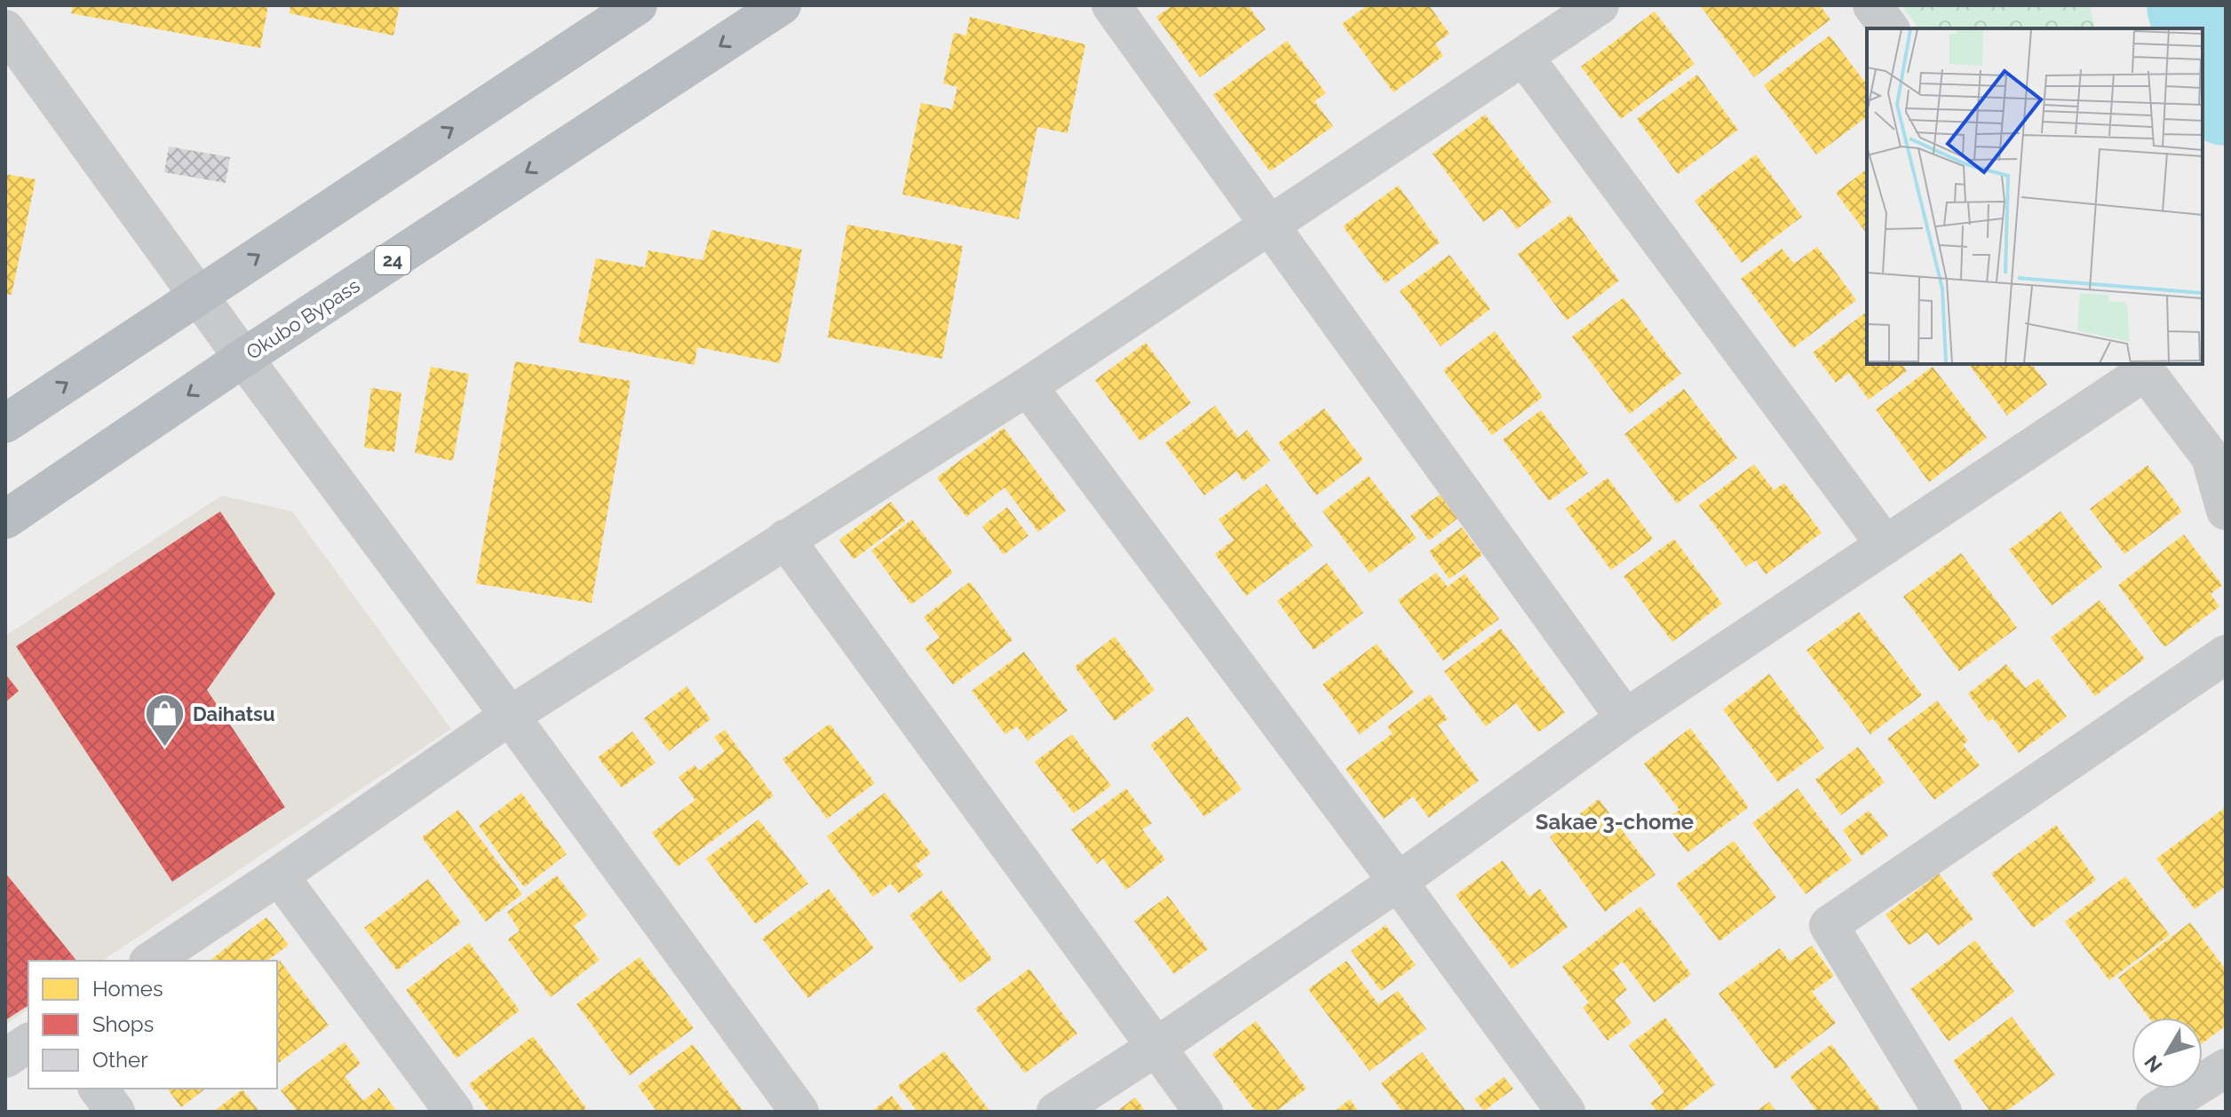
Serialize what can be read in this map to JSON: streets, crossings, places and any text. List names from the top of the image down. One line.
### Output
{"streets":{"highway":["24","Okubo Bypass"]},"districts":["Sakae 3-chome"],"places":{"shop":["Daihatsu"]},"legend":["Homes","Shops","Other"],"north":"bottom left"}
